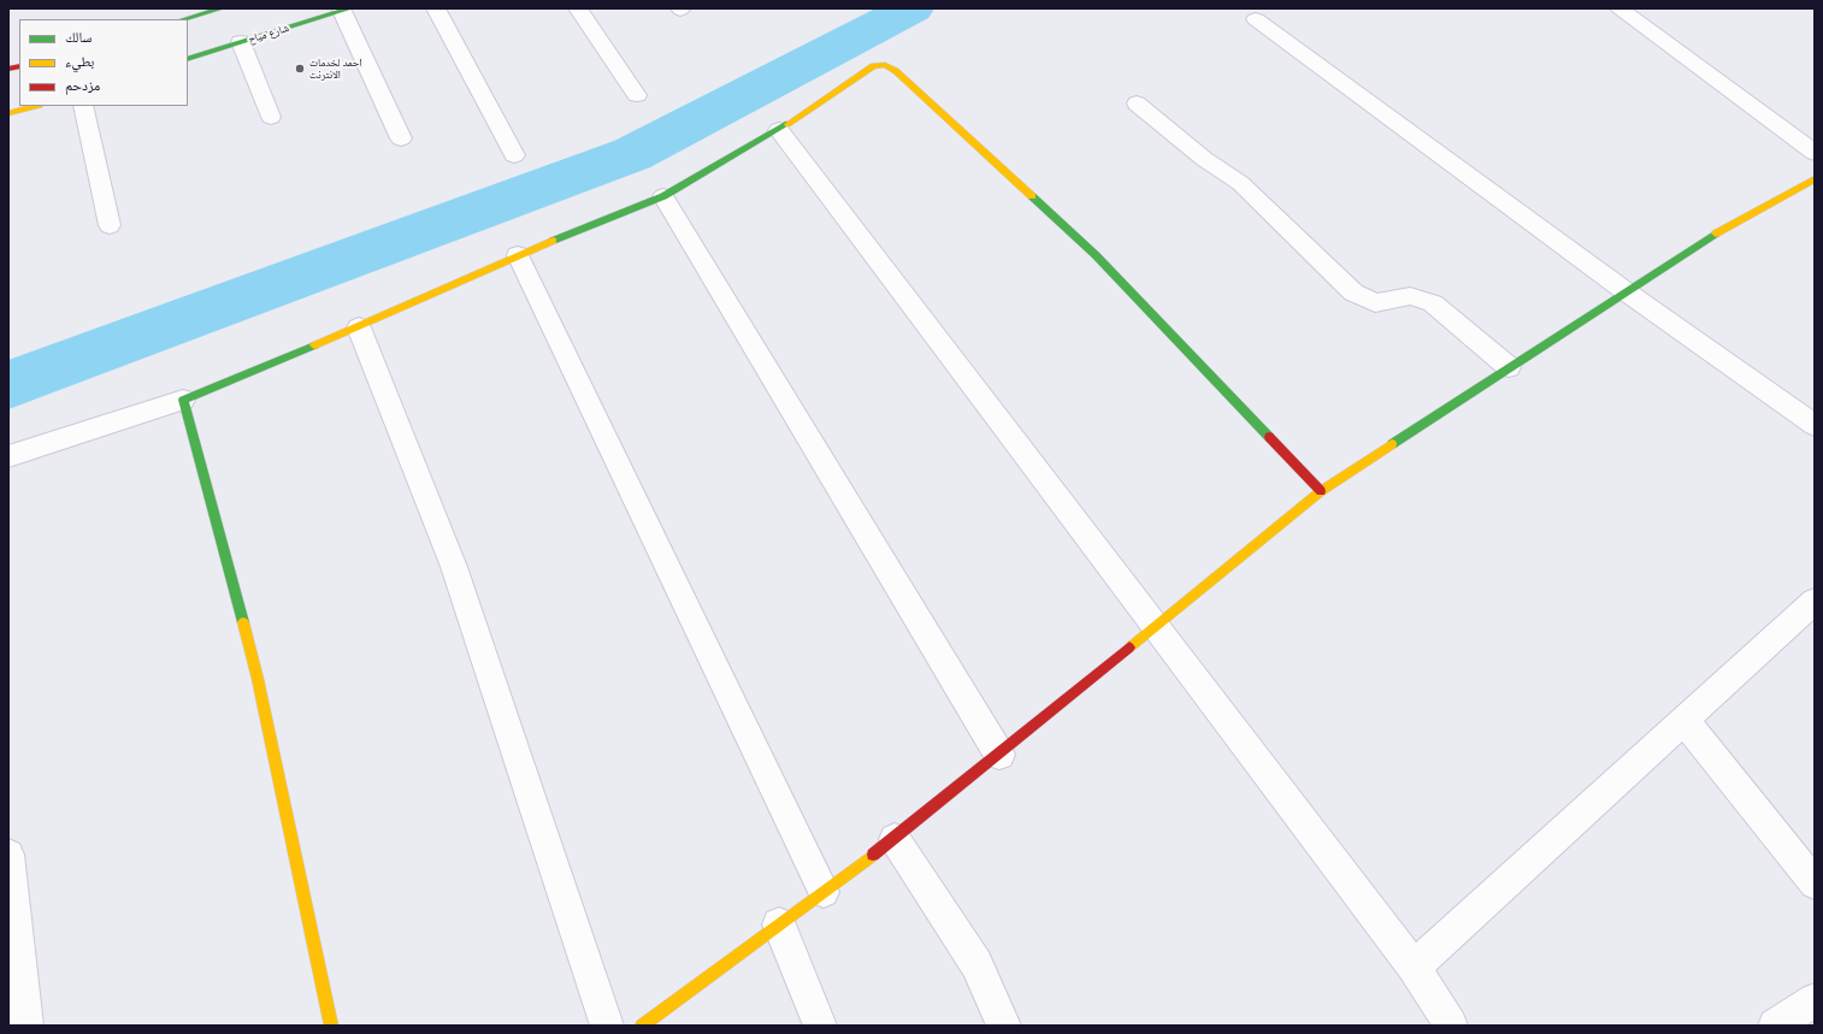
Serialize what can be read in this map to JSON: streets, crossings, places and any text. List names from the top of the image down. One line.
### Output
{"streets":{"main road":["شارع مياح"]},"places":["احمد لخدمات الانترنت"],"legend":["سالك","بطيء","مزدحم"]}
